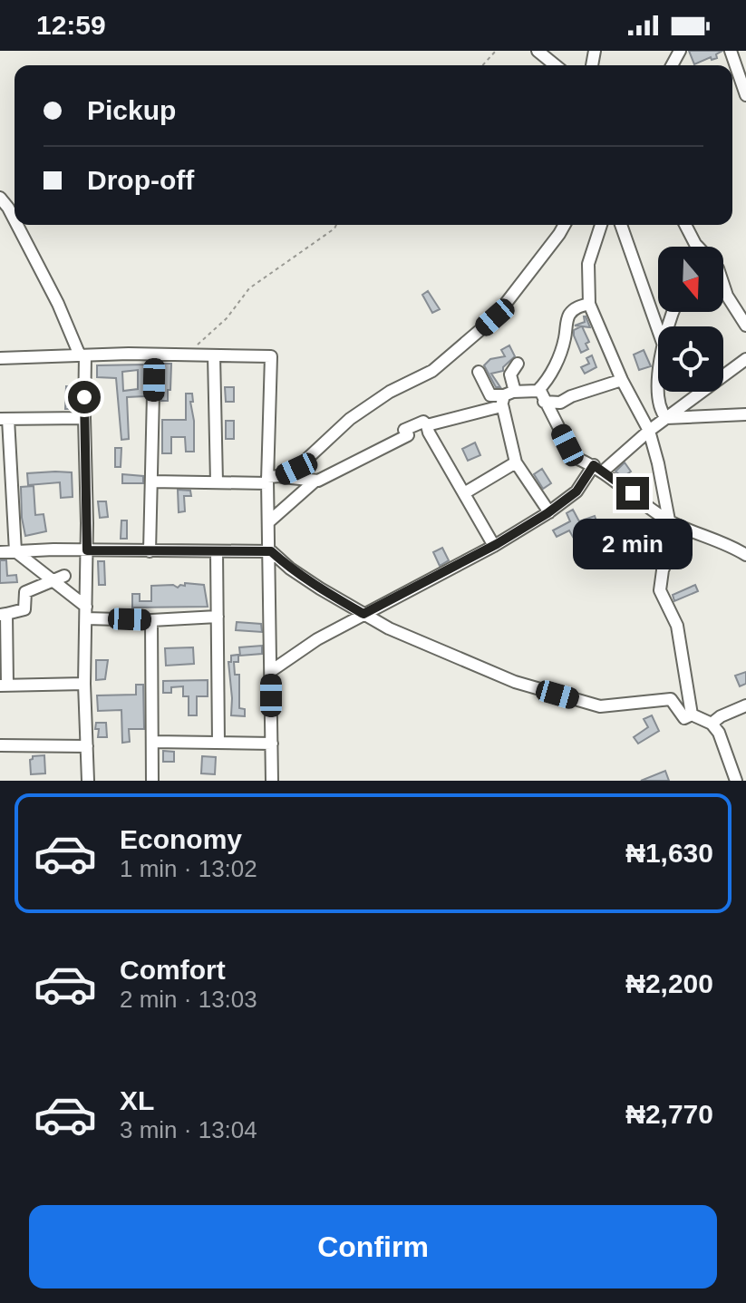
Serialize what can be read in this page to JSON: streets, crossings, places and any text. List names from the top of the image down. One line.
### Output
{"north":"bottom","page":{"status":"12:59","banner":["Pickup","Drop-off"],"bubble":"2 min","list":[{"name":"Economy","note":"1 min · 13:02","value":"₦1,630"},{"name":"Comfort","note":"2 min · 13:03","value":"₦2,200"},{"name":"XL","note":"3 min · 13:04","value":"₦2,770"}],"buttons":"Confirm"}}
